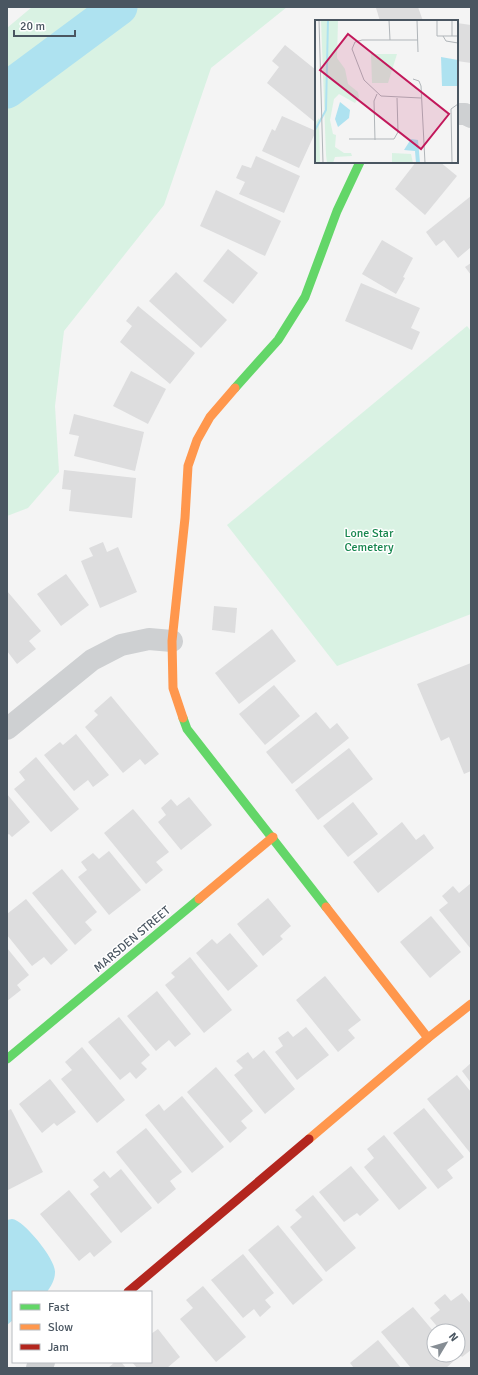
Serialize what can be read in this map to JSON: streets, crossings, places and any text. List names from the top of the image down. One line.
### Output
{"streets":{"street":["MARSDEN STREET"]},"parks":["Lone Star Cemetery"],"legend":["Fast","Slow","Jam"],"scale_bar":"20 m","north":"top right"}
